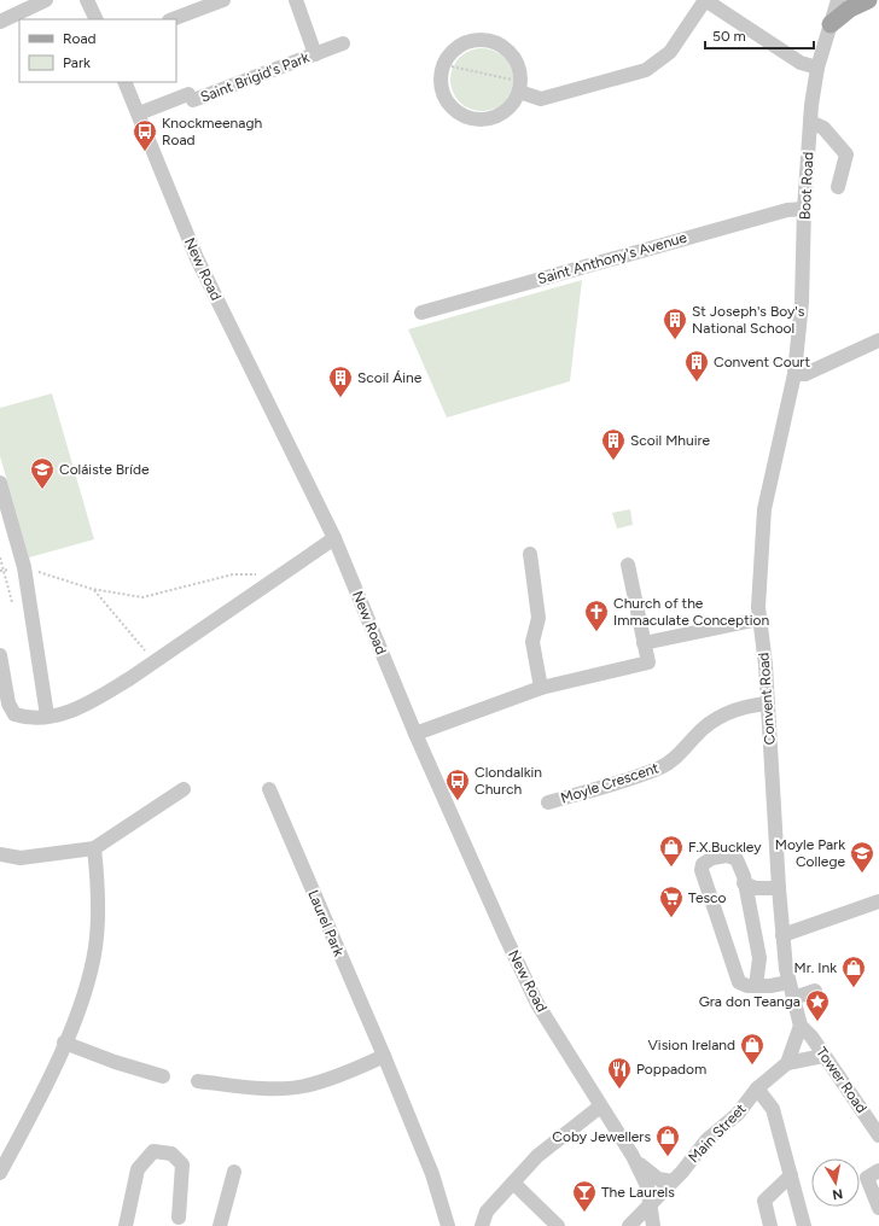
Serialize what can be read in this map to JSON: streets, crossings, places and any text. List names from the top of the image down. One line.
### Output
{"streets":{"street":["Saint Brigid's Park","Boot Road","Saint Anthony's Avenue","New Road","Convent Road","Moyle Crescent","Laurel Park","Tower Road","Main Street"]},"crossings":[["Saint Brigid's Park","New Road"],["Boot Road","Saint Anthony's Avenue"],["Boot Road","Convent Road"],["New Road","Main Street"],["Convent Road","Moyle Crescent"],["Convent Road","Tower Road"],["Tower Road","Main Street"]],"places":{"bus stop":["Knockmeenagh Road","Clondalkin Church"],"building":["St Joseph's Boy's National School","Convent Court","Scoil Áine","Scoil Mhuire"],"school or university":["Coláiste Bríde","Moyle Park College"],"church":["Church of the Immaculate Conception"],"shop":["F.X.Buckley","Mr. Ink","Vision Ireland","Coby Jewellers"],"supermarket":["Tesco"],"place":["Gra don Teanga"],"restaurant":["Poppadom"],"bar":["The Laurels"]},"legend":["Road","Park"],"scale_bar":"50 m","north":"bottom"}
